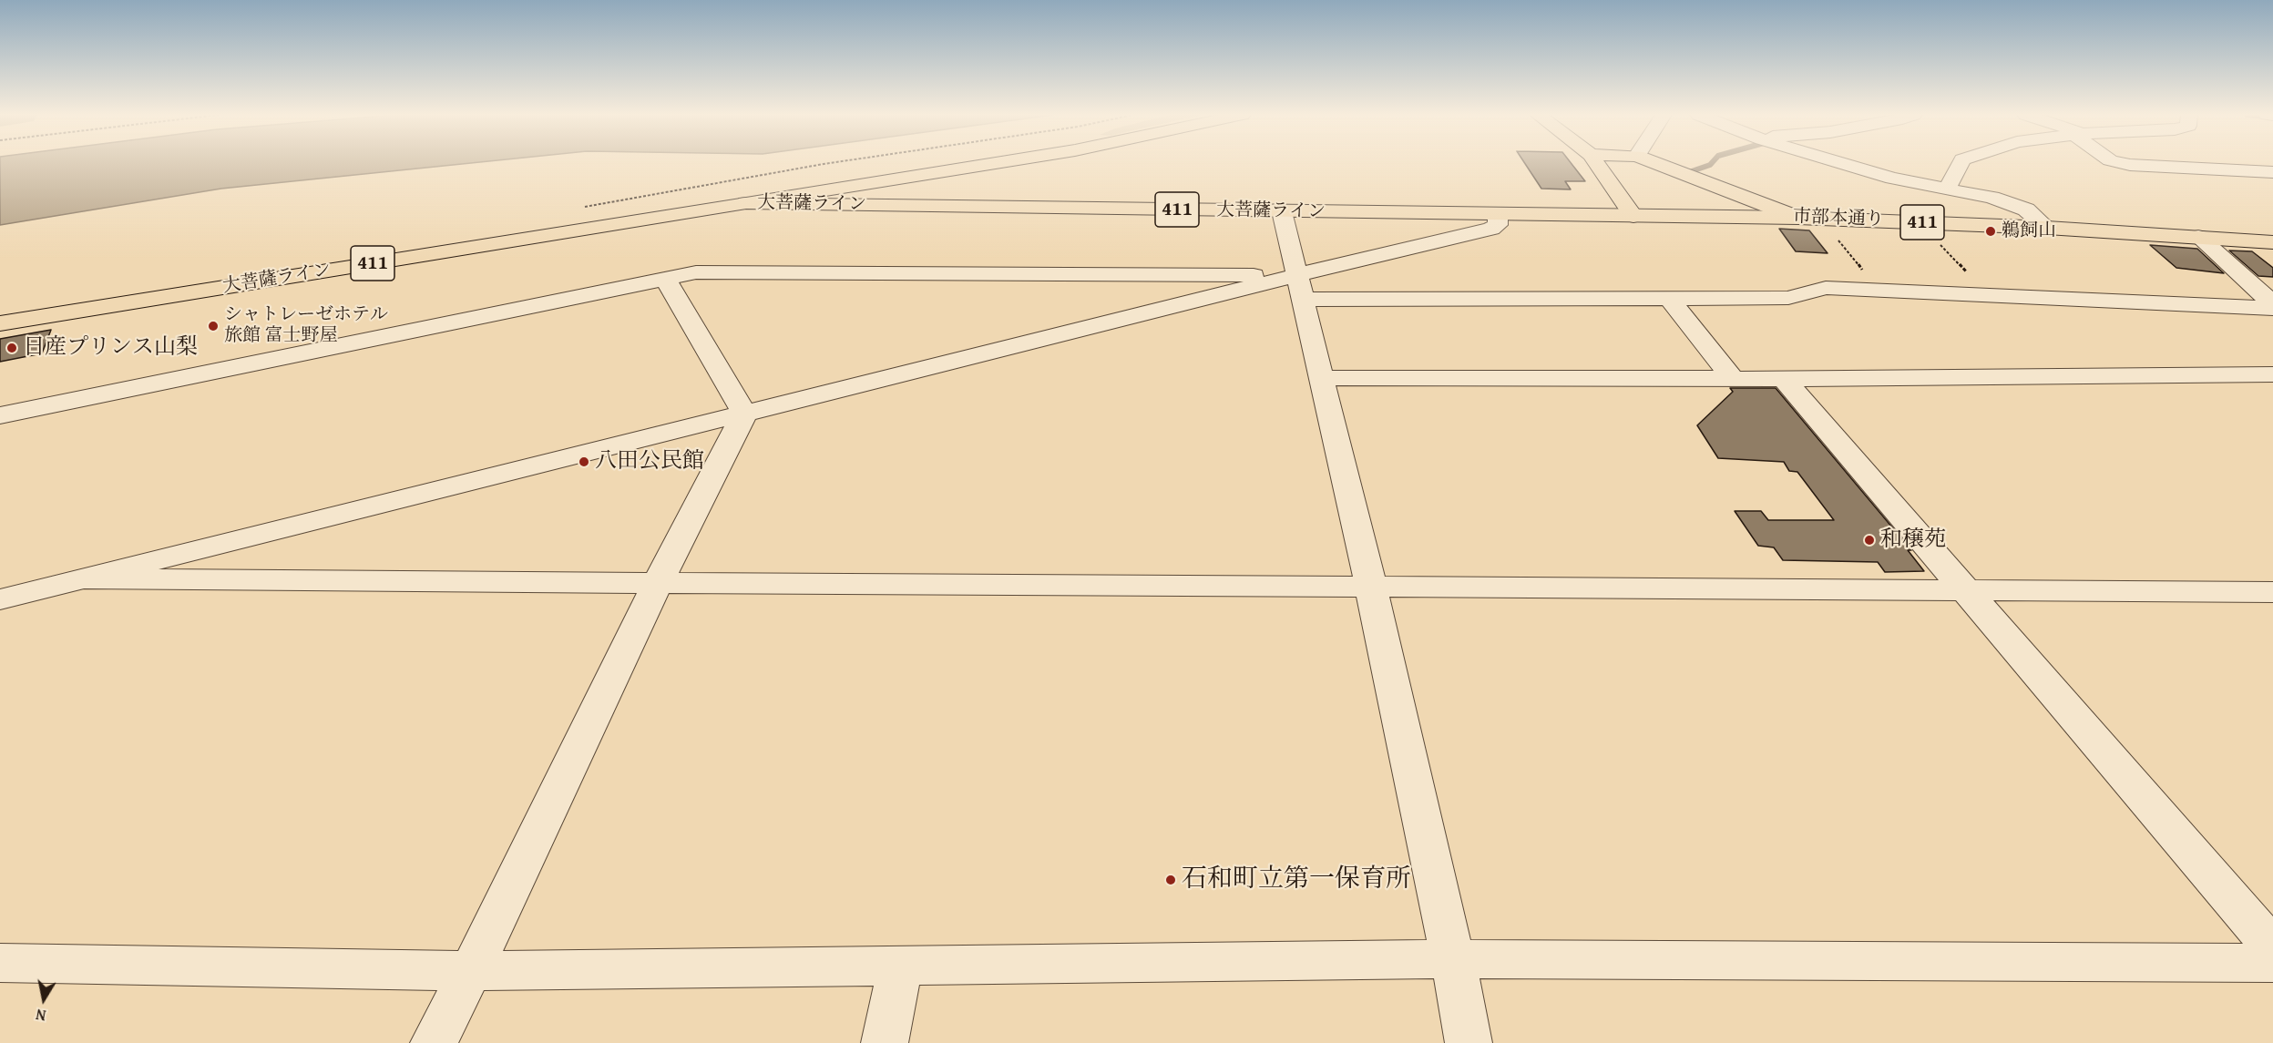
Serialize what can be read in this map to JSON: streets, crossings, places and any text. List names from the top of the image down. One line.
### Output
{"streets":{"main road":["大菩薩ライン","411","市部本通り"]},"crossings":[["大菩薩ライン","市部本通り"]],"places":["鵜飼山","シャトレーゼホテル 旅館 富士野屋","日産プリンス山梨","八田公民館","和穣苑","石和町立第一保育所"],"north":"bottom"}
